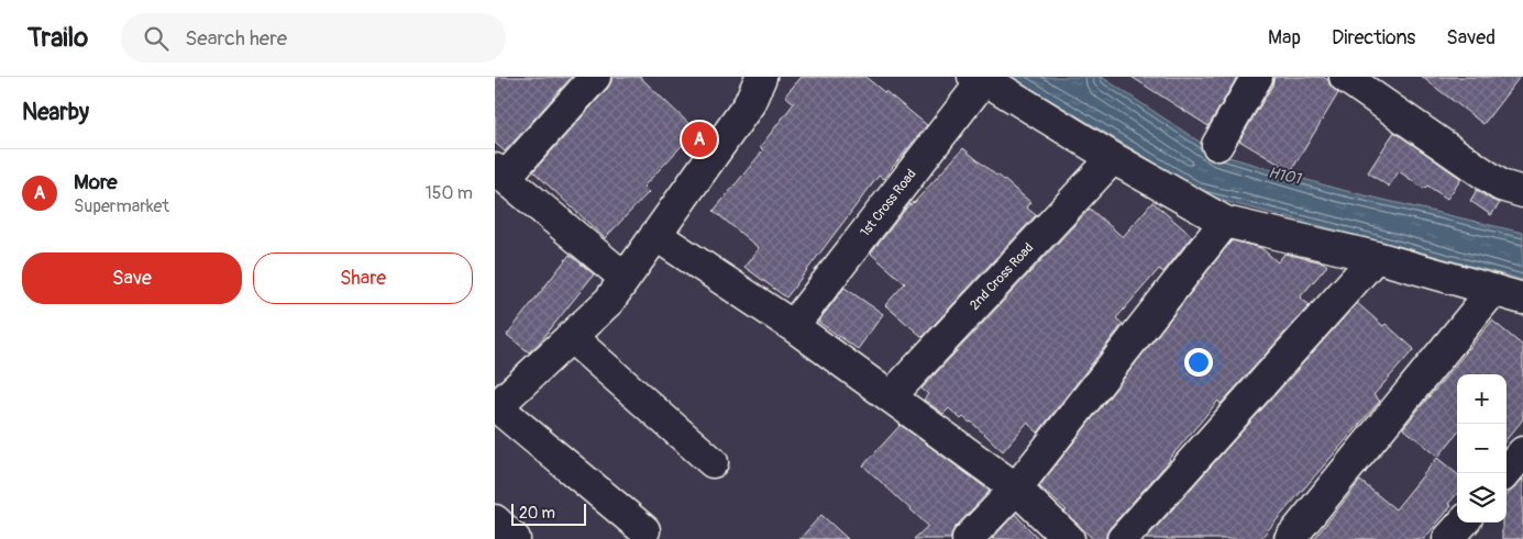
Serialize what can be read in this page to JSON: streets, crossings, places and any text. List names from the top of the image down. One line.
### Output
{"streets":{"street":["1st Cross Road","2nd Cross Road"]},"water":["H101"],"scale_bar":"20 m","page":{"header":"Trailo","search":"Search here","nav":["Map","Directions","Saved"],"heading":"Nearby","pins":"A","list":[{"mark":"A","name":"More","note":"Supermarket","value":"150 m"}],"buttons":["Save","Share"],"map_buttons":["+","−"],"scale":"20 m"}}
